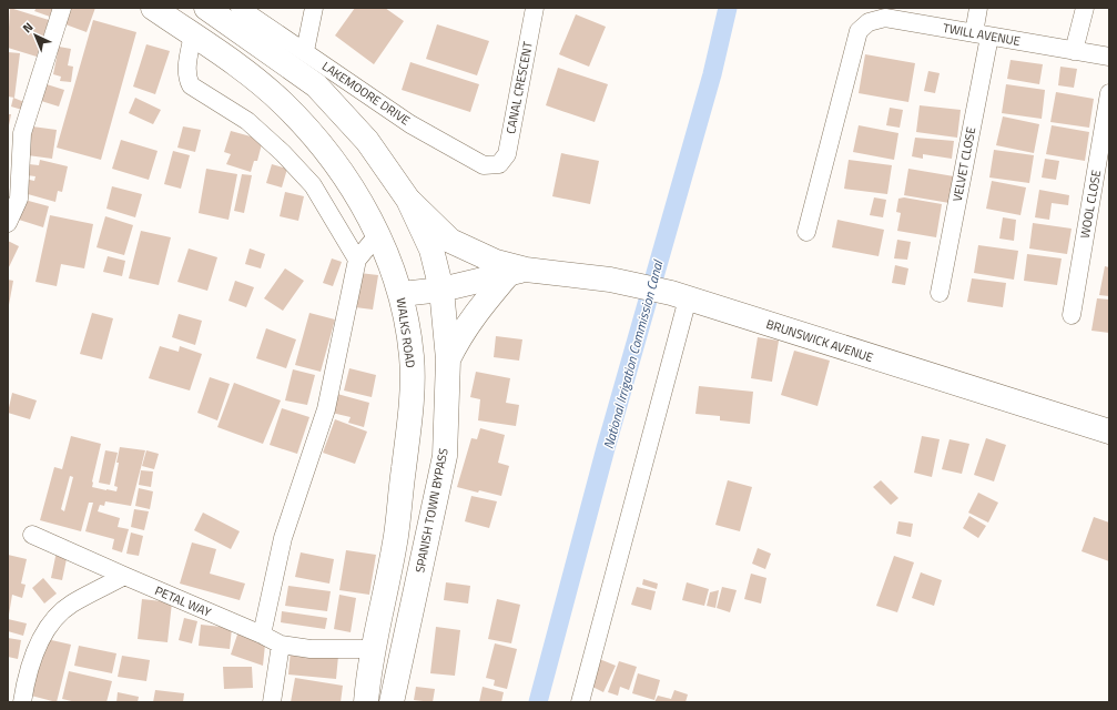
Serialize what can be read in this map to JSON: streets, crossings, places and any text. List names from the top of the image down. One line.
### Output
{"streets":{"main road":["WALKS ROAD","BRUNSWICK AVENUE","SPANISH TOWN BYPASS"],"street":["TWILL AVENUE","CANAL CRESCENT","LAKEMOORE DRIVE","VELVET CLOSE","WOOL CLOSE","PETAL WAY"]},"crossings":[["TWILL AVENUE","VELVET CLOSE"],["CANAL CRESCENT","LAKEMOORE DRIVE"],["WALKS ROAD","BRUNSWICK AVENUE"],["WALKS ROAD","PETAL WAY"],["BRUNSWICK AVENUE","SPANISH TOWN BYPASS"]],"water":["National Irrigation Commission Canal"],"north":"top left"}
